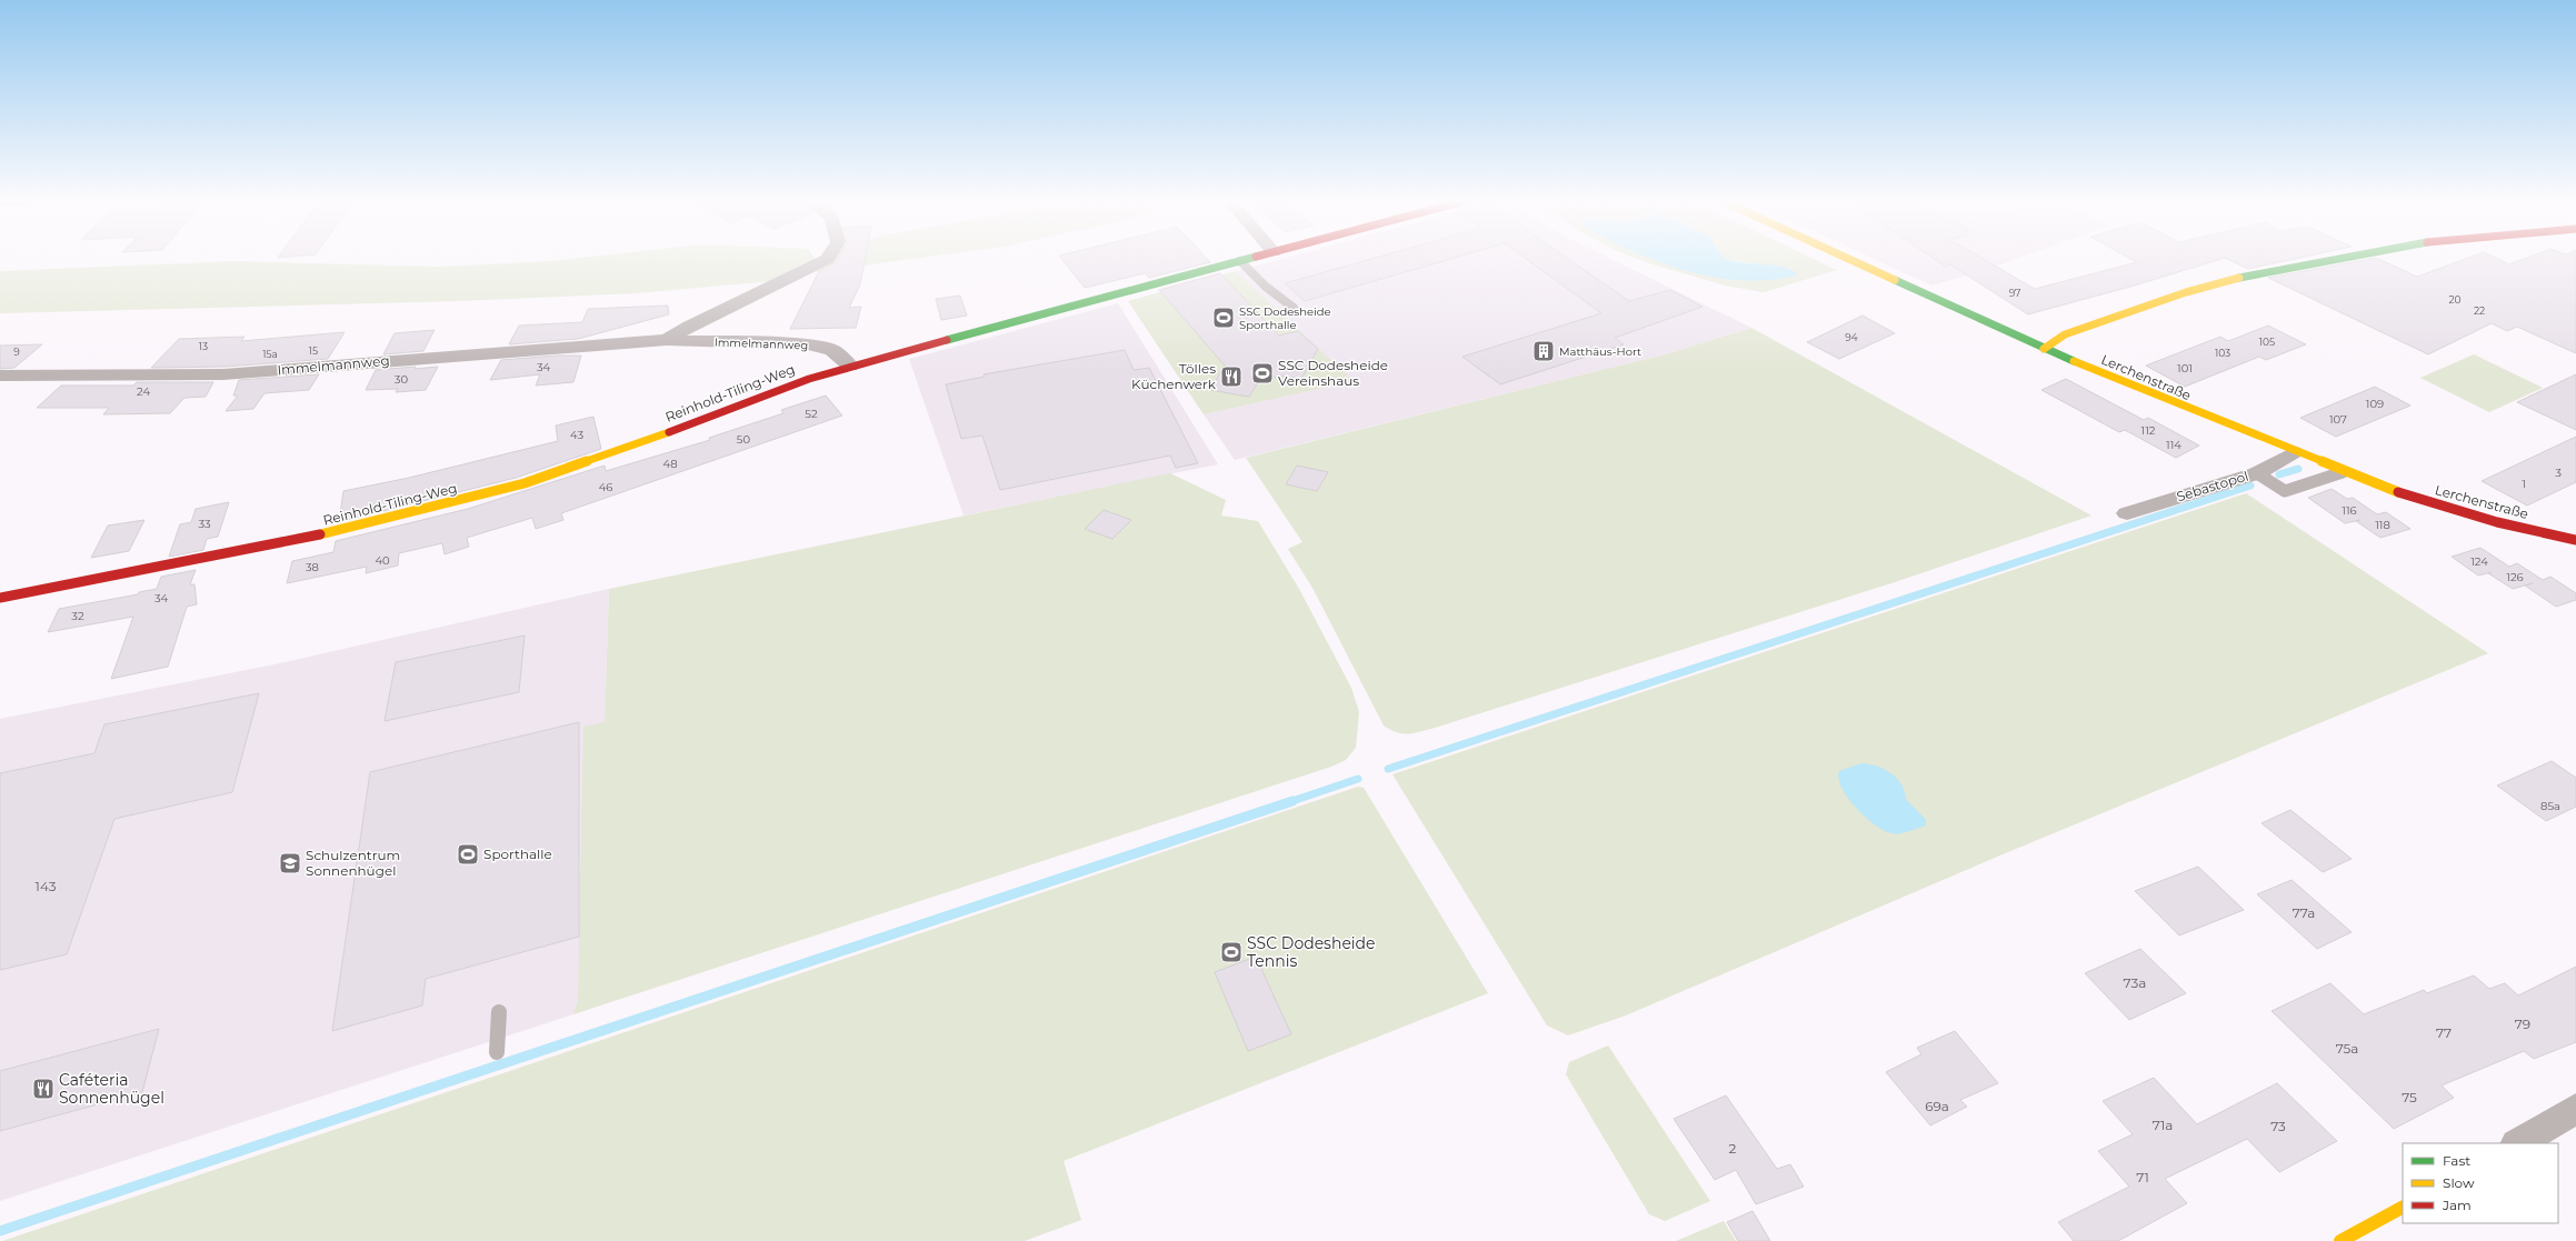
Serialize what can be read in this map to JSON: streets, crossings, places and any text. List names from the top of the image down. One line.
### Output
{"streets":{"street":["Immelmannweg","Lerchenstraße","Reinhold-Tiling-Weg","Sebastopol"]},"crossings":[["Immelmannweg","Reinhold-Tiling-Weg"],["Lerchenstraße","Sebastopol"]],"places":{"sports":["SSC Dodesheide Sporthalle","SSC Dodesheide Vereinshaus","Sporthalle","SSC Dodesheide Tennis"],"building":["Matthäus-Hort"],"restaurant":["Tölles Küchenwerk","Caféteria Sonnenhügel"],"school or university":["Schulzentrum Sonnenhügel"]},"house_numbers":["97","20","22","94","105","13","15","9","103","15a","34","101","30","24","109","52","107","112","43","50","114","48","3","1","46","116","33","118","40","124","38","126","34","32","85a","143","77a","73a","79","77","75a","75","69a","71a","73","2","71"],"legend":["Fast","Slow","Jam"]}
